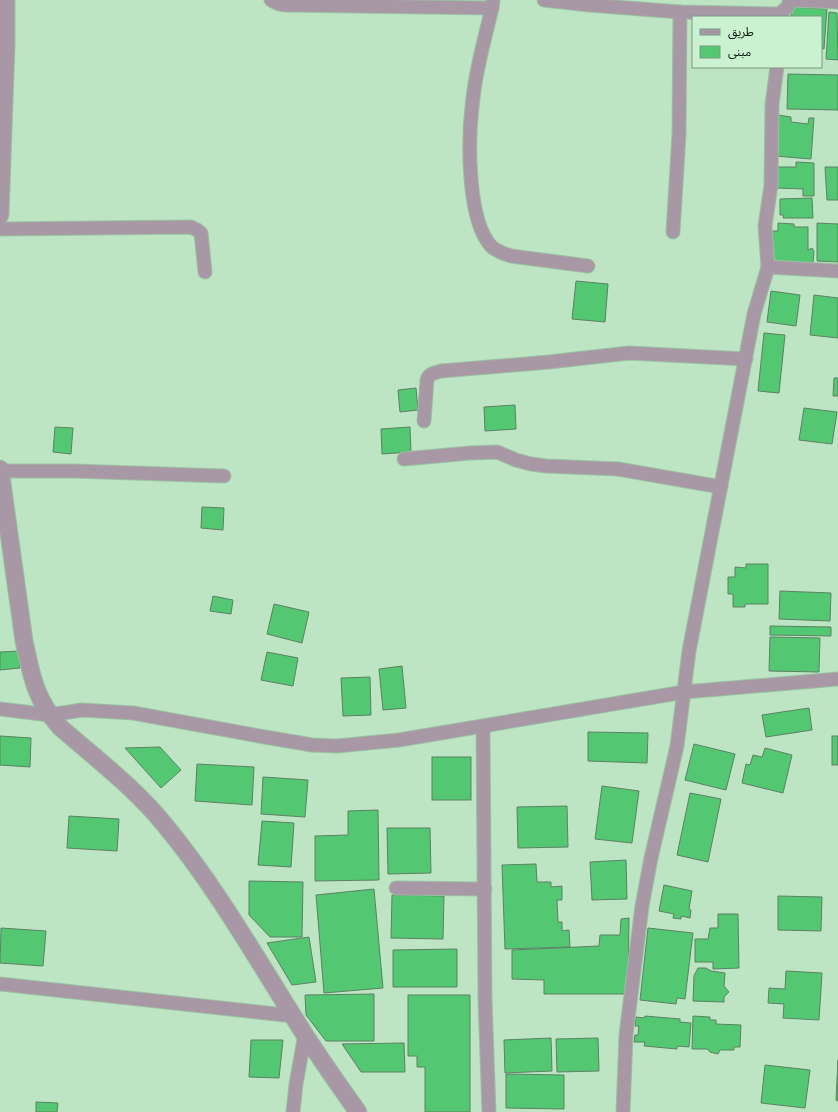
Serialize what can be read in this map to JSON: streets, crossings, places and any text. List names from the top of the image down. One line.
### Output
{"legend":["طريق","مبنى"]}
